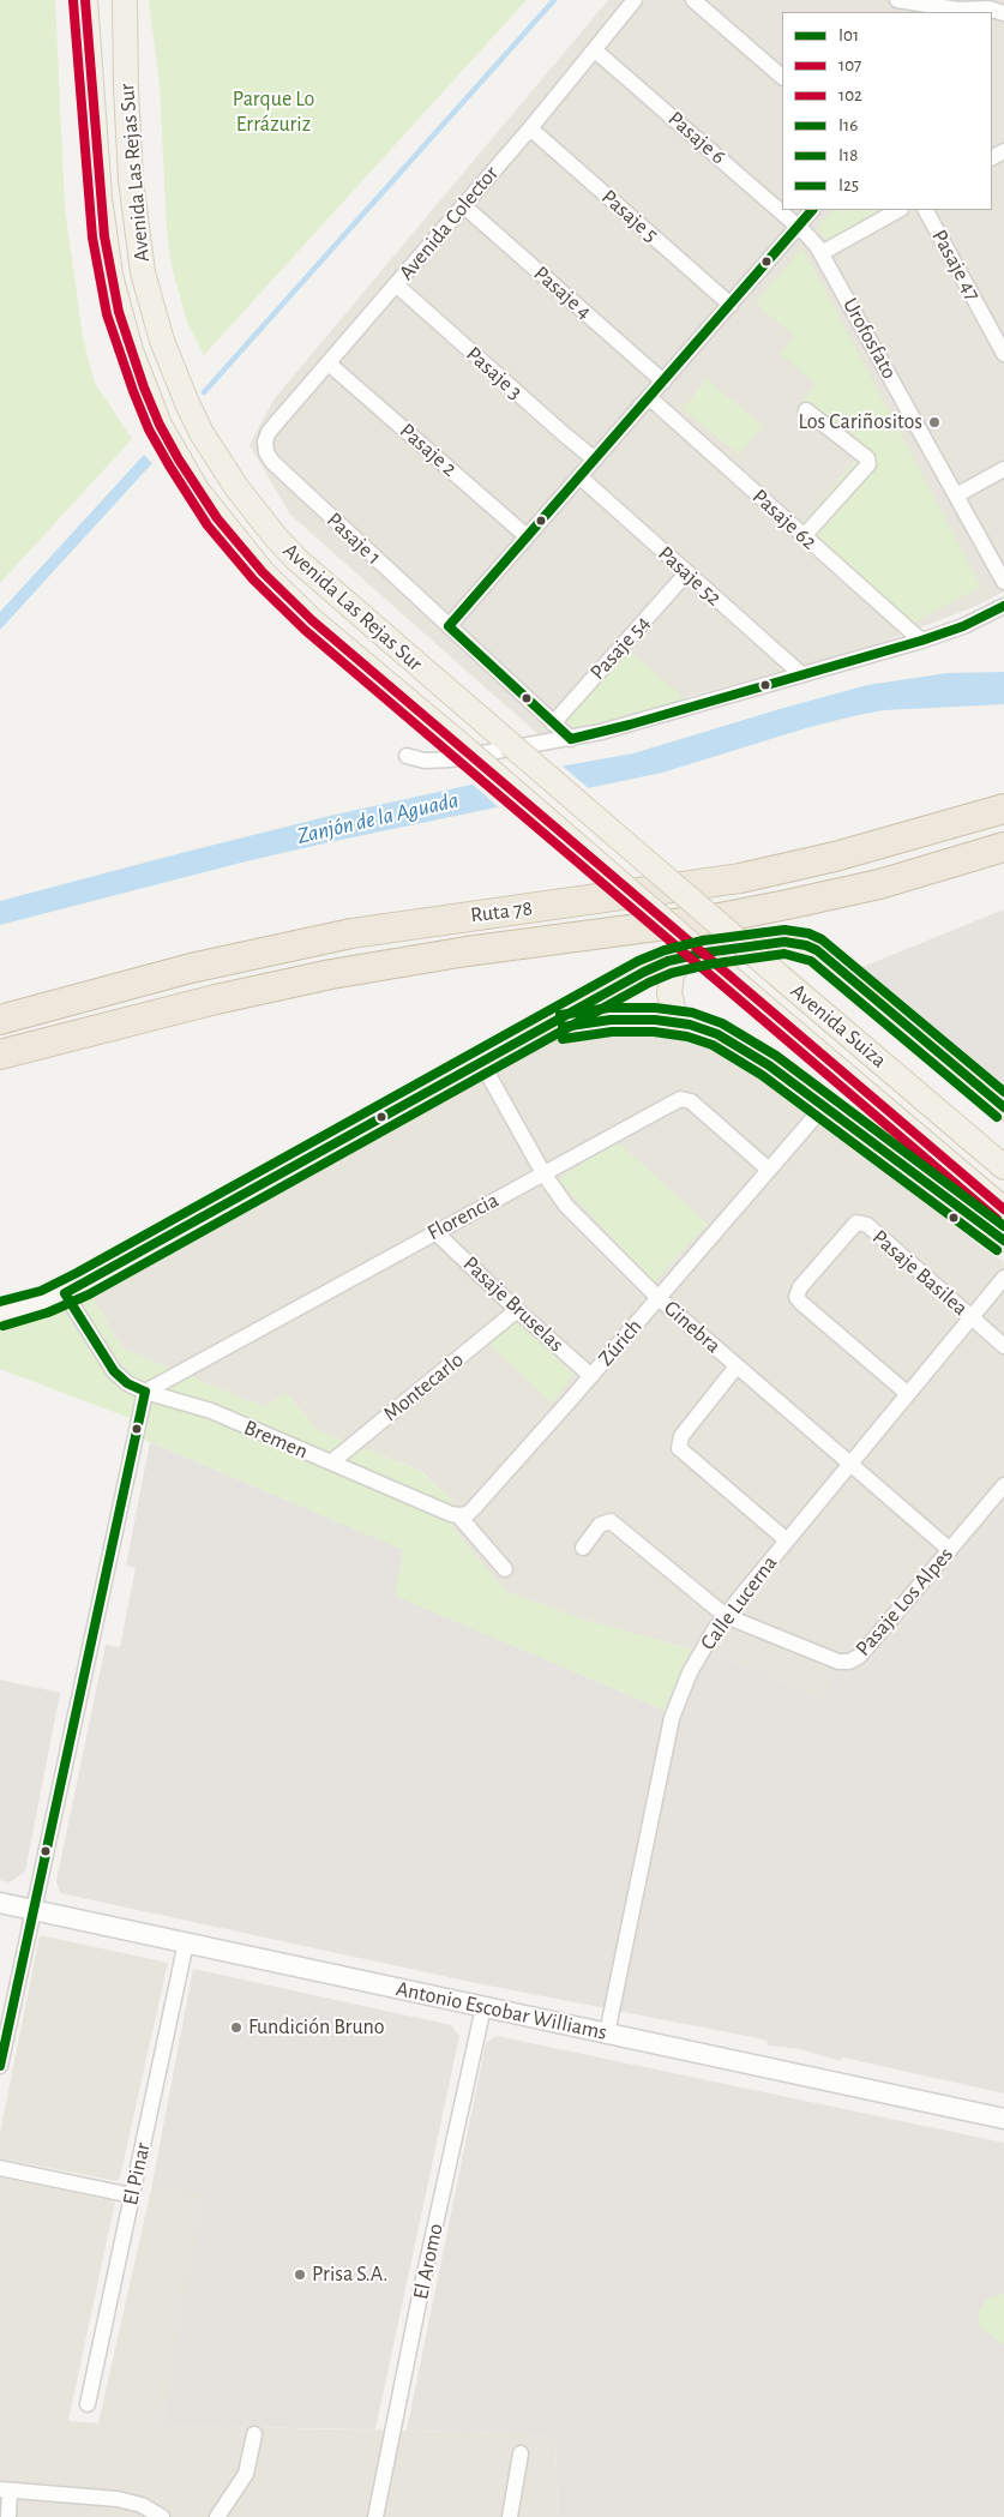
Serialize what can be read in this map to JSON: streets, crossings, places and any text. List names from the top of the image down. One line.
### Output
{"streets":{"highway":["Ruta 78"],"main road":["Avenida Las Rejas Sur","Avenida Suiza"],"street":["Pasaje 6","Pasaje 5","Avenida Colector","Pasaje 47","Pasaje 4","Urofosfato","Pasaje 3","Pasaje 2","Pasaje 62","Pasaje 1","Pasaje 52","Pasaje 54","Florencia","Pasaje Basilea","Pasaje Bruselas","Ginebra","Zúrich","Montecarlo","Bremen","Pasaje Los Alpes","Calle Lucerna","Antonio Escobar Williams","El Pinar","El Aromo"]},"crossings":[["Pasaje 6","Avenida Colector"],["Pasaje 6","Urofosfato"],["Avenida Las Rejas Sur","Avenida Suiza"],["Pasaje 5","Avenida Colector"],["Avenida Colector","Pasaje 4"],["Avenida Colector","Pasaje 3"],["Avenida Colector","Pasaje 2"],["Avenida Colector","Pasaje 1"],["Pasaje 1","Pasaje 54"],["Pasaje 52","Pasaje 54"],["Florencia","Pasaje Bruselas"],["Florencia","Ginebra"],["Florencia","Zúrich"],["Florencia","Bremen"],["Pasaje Basilea","Calle Lucerna"],["Pasaje Bruselas","Zúrich"],["Pasaje Bruselas","Montecarlo"],["Ginebra","Zúrich"],["Ginebra","Pasaje Los Alpes"],["Ginebra","Calle Lucerna"],["Zúrich","Bremen"],["Montecarlo","Bremen"],["Pasaje Los Alpes","Calle Lucerna"],["Calle Lucerna","Antonio Escobar Williams"],["Antonio Escobar Williams","El Pinar"],["Antonio Escobar Williams","El Aromo"]],"water":["Zanjón de la Aguada"],"parks":["Parque Lo Errázuriz"],"places":["Los Cariñositos","Fundición Bruno","Prisa S.A."],"lines":["transit line 107","transit line 102","transit line I16","transit line I25","transit line I01","transit line I18"],"legend":["I01","107","102","I16","I18","I25"]}
